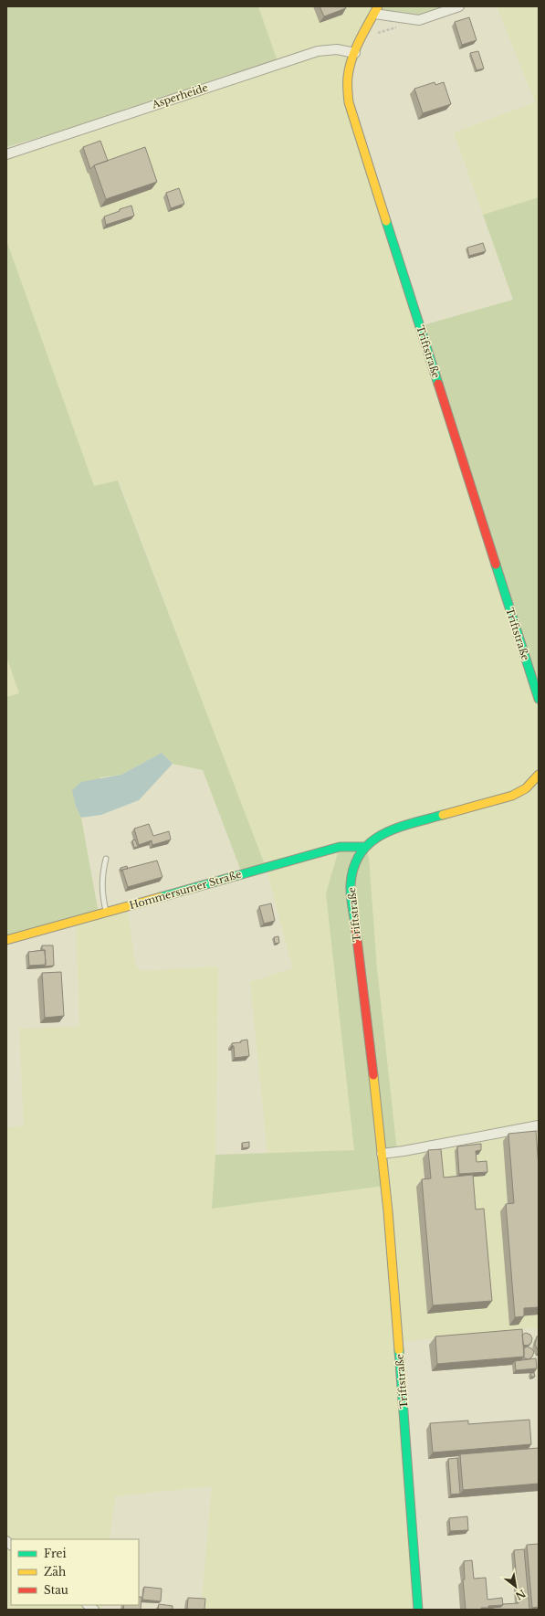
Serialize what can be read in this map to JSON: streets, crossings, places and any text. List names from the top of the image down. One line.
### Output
{"streets":{"street":["Asperheide","Triftstraße","Hommersumer Straße"]},"crossings":[["Asperheide","Triftstraße"],["Triftstraße","Hommersumer Straße"]],"legend":["Frei","Zäh","Stau"],"north":"bottom right"}
